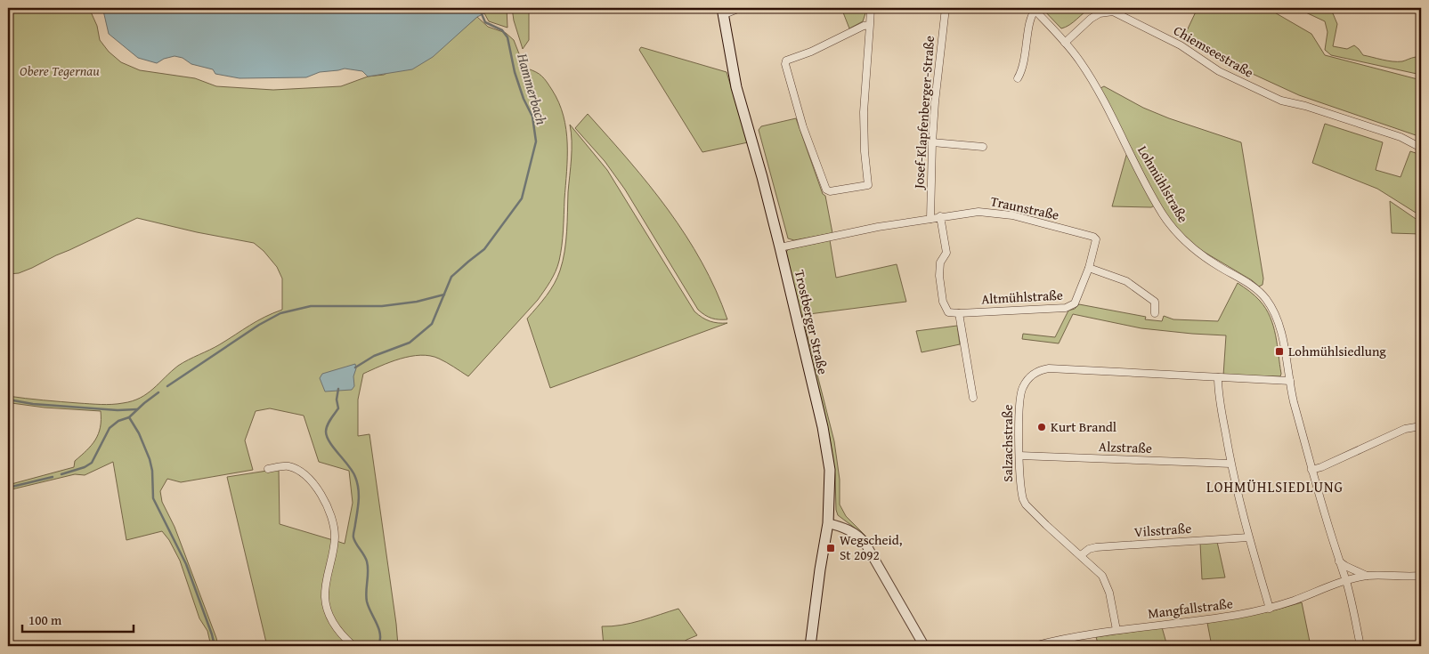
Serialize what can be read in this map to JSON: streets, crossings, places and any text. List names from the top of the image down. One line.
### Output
{"streets":{"main road":["Trostberger Straße"],"street":["Chiemseestraße","Josef-Klapfenberger-Straße","Lohmühlstraße","Traunstraße","Altmühlstraße","Salzachstraße","Alzstraße","Vilsstraße","Mangfallstraße"]},"crossings":[["Chiemseestraße","Lohmühlstraße"],["Josef-Klapfenberger-Straße","Traunstraße"],["Lohmühlstraße","Salzachstraße"],["Traunstraße","Altmühlstraße"],["Traunstraße","Trostberger Straße"],["Salzachstraße","Alzstraße"],["Salzachstraße","Vilsstraße"],["Salzachstraße","Mangfallstraße"]],"districts":["LOHMÜHLSIEDLUNG"],"water":["Hammerbach"],"parks":["Obere Tegernau"],"places":{"transit":["Lohmühlsiedlung","Wegscheid, St 2092"],"other":["Kurt Brandl"]},"scale_bar":"100 m"}
